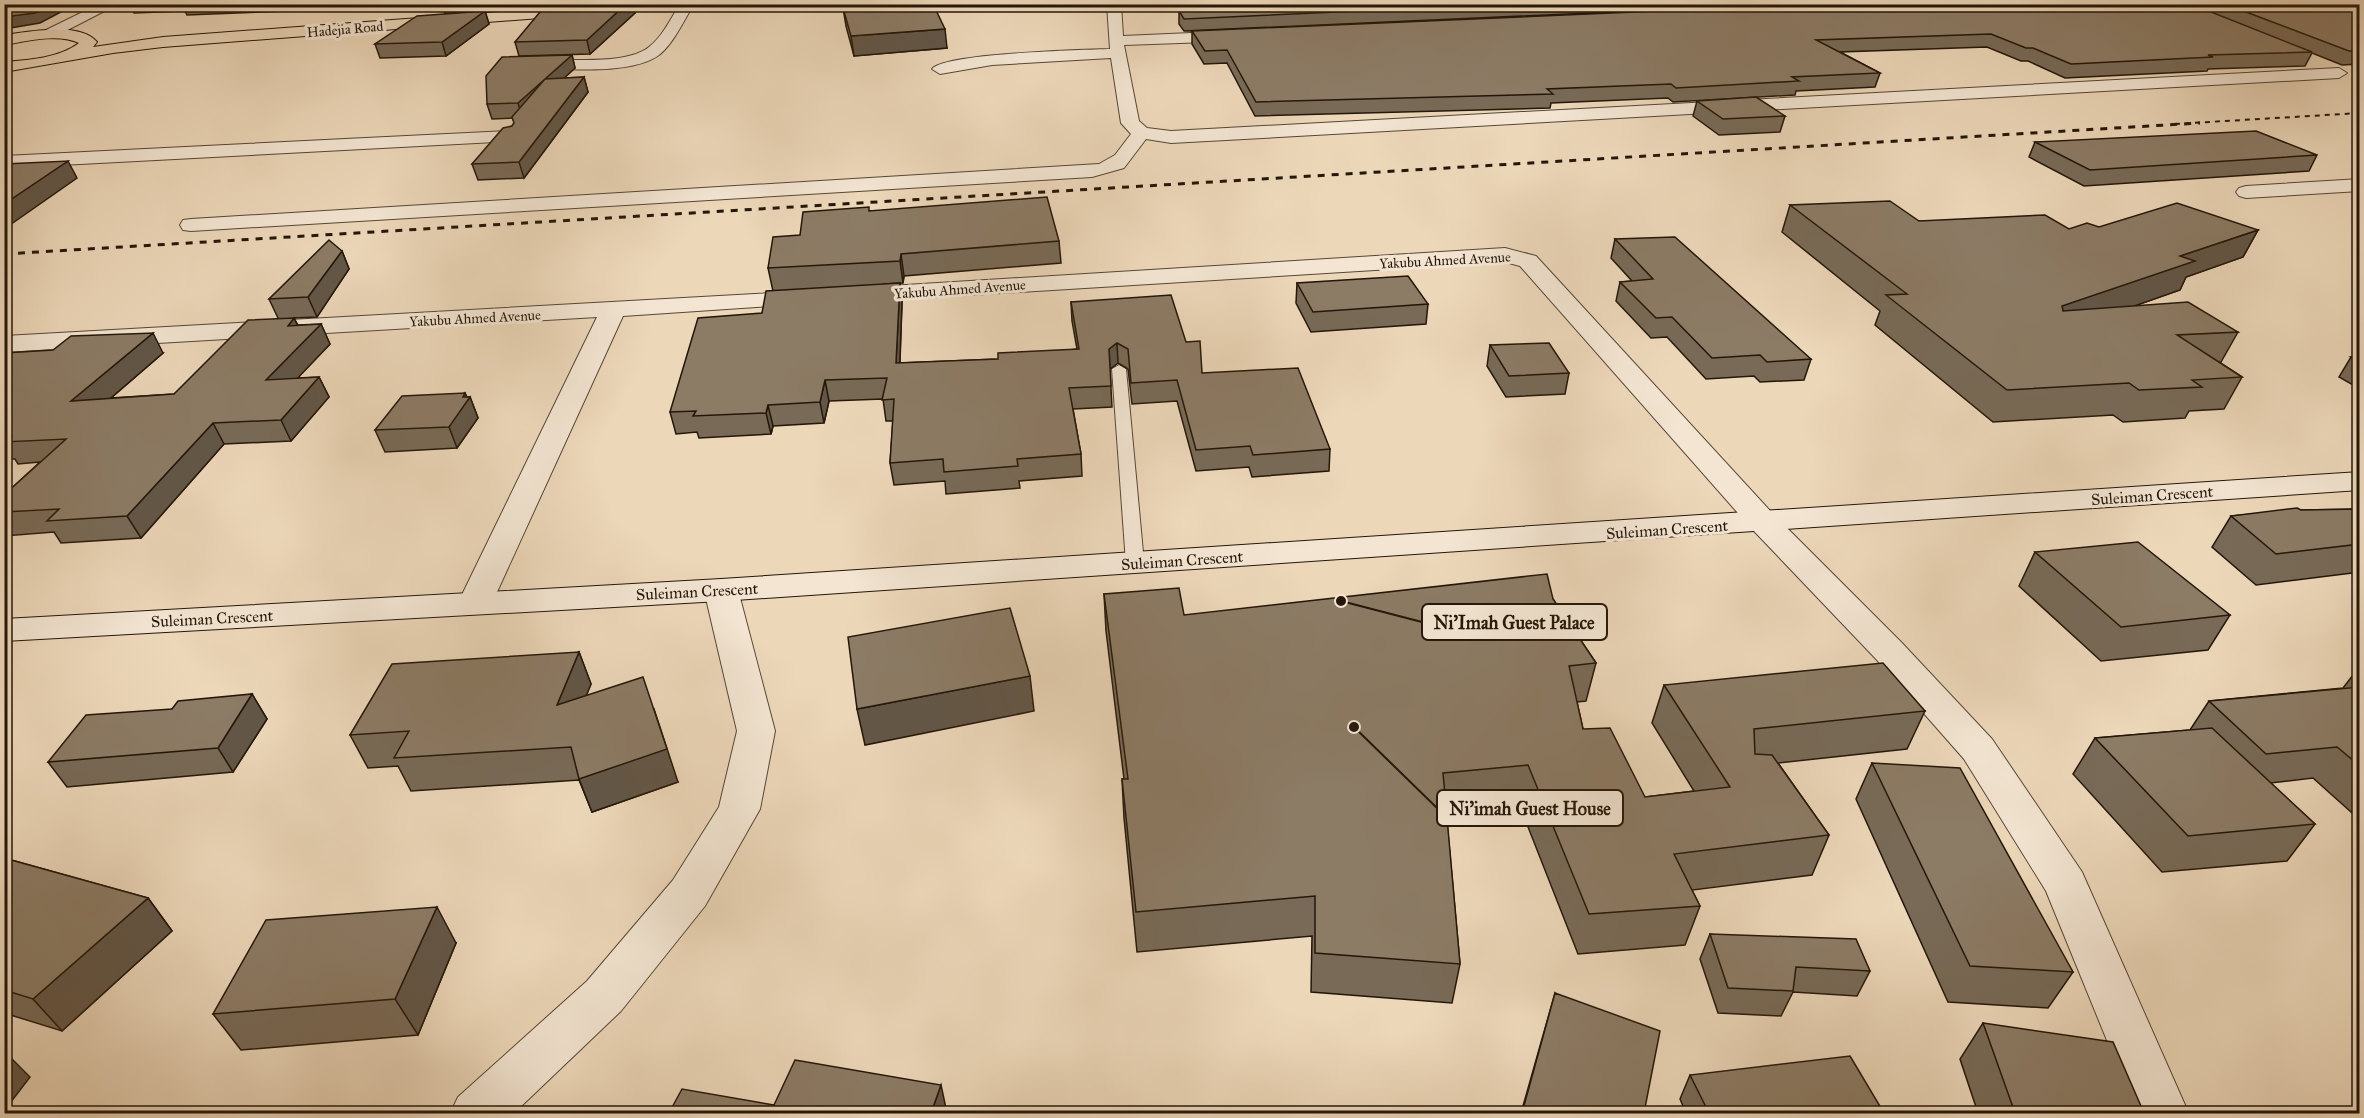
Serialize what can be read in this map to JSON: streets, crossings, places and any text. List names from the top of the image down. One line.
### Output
{"streets":{"main road":["Hadejia Road"],"street":["Yakubu Ahmed Avenue","Suleiman Crescent"]},"crossings":[["Yakubu Ahmed Avenue","Suleiman Crescent"]],"places":["Ni'Imah Guest Palace","Ni'imah Guest House"]}
